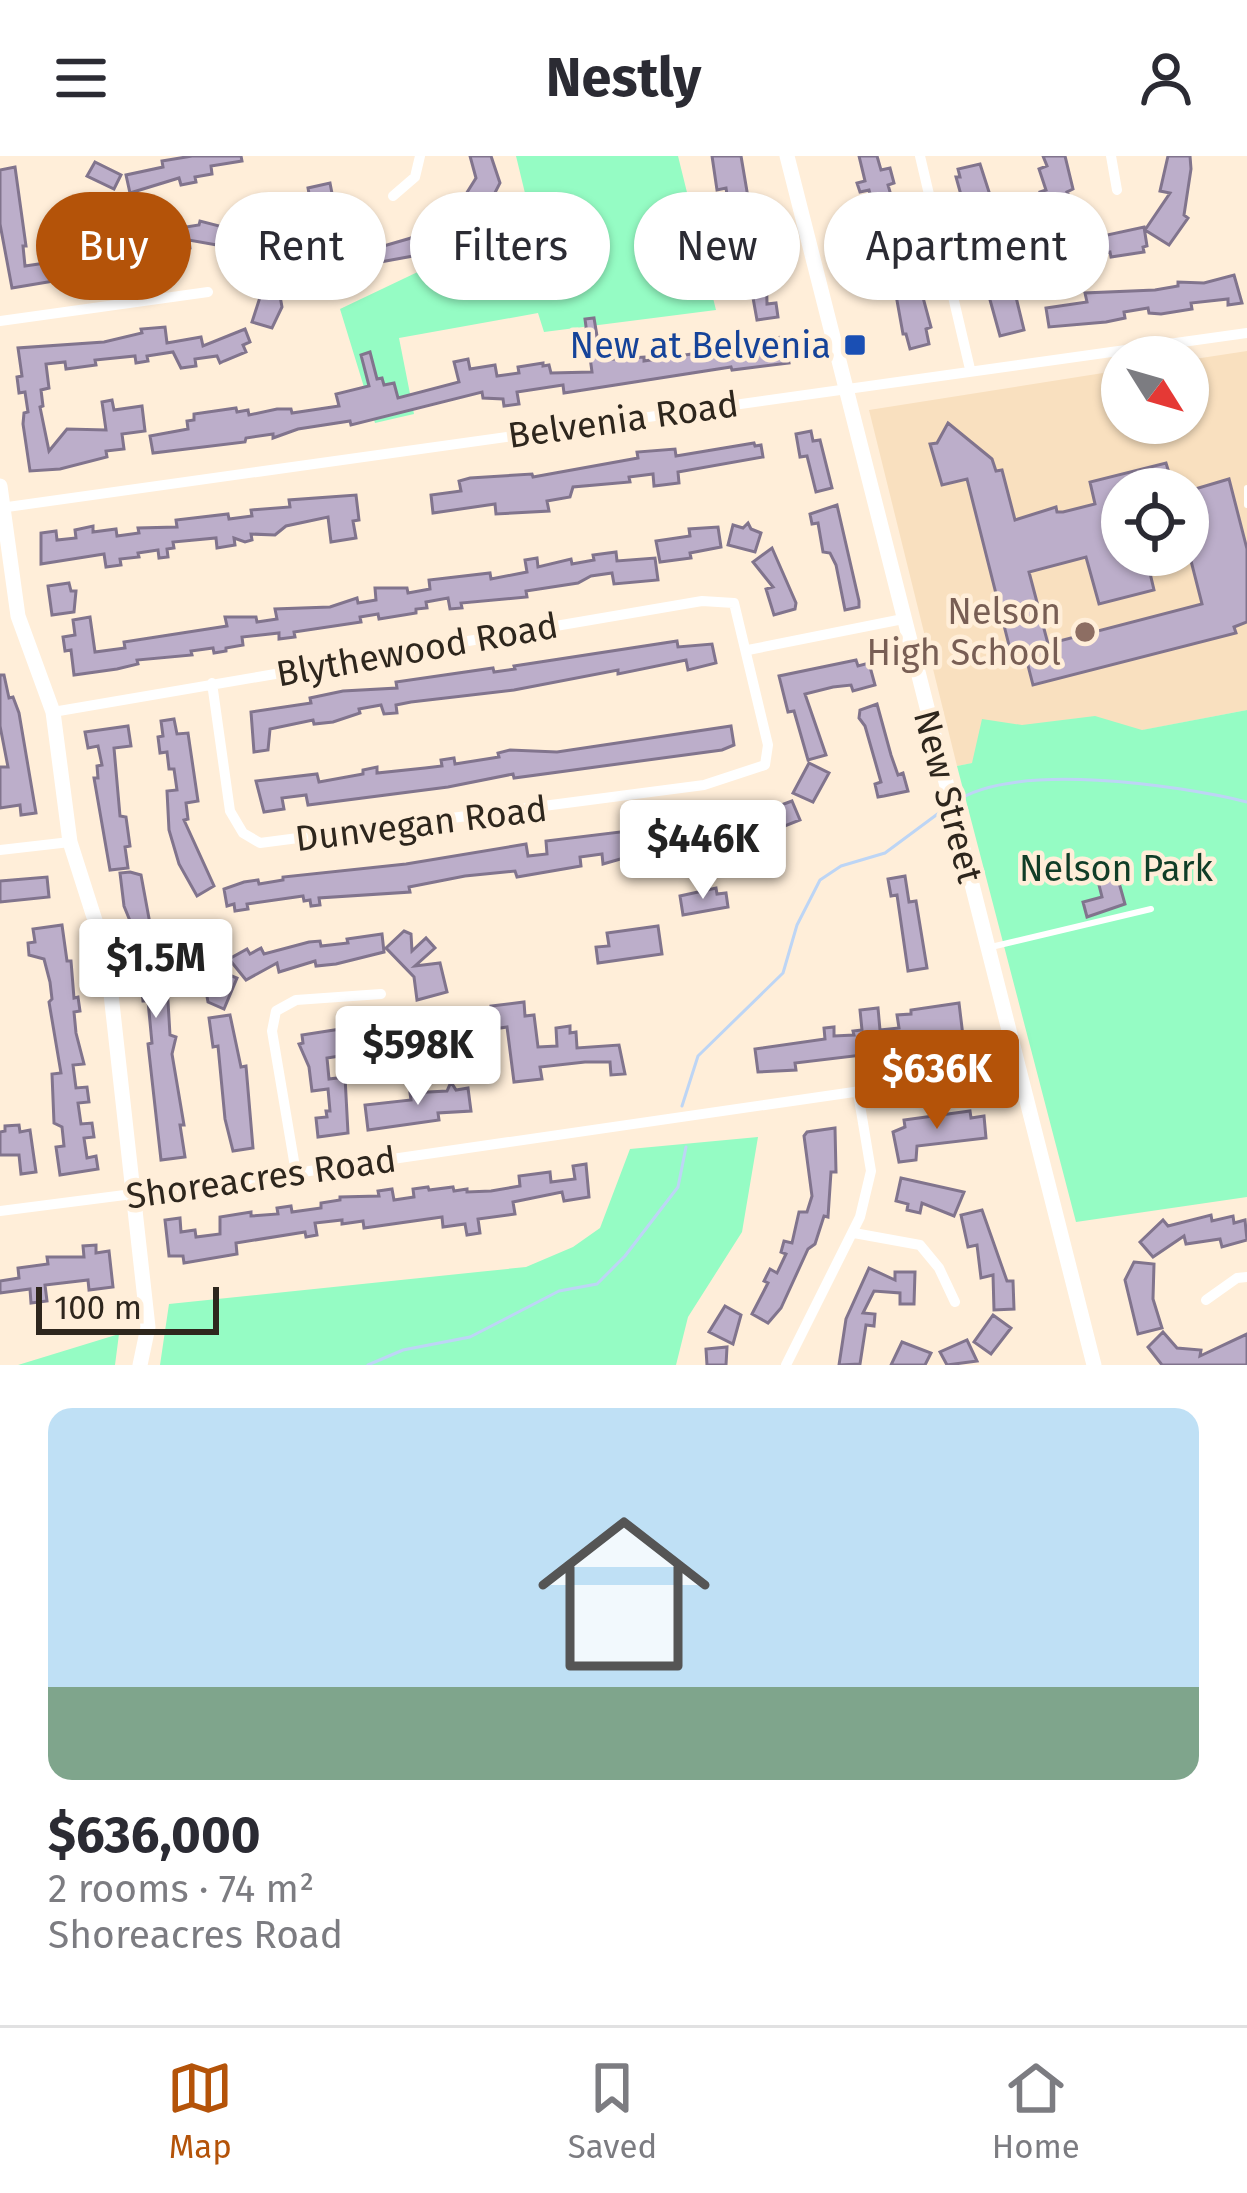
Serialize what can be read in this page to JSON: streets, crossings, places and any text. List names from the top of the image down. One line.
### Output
{"streets":{"main road":["New Street"],"street":["Belvenia Road","Blythewood Road","Dunvegan Road","Shoreacres Road"]},"crossings":[["Belvenia Road","New Street"],["Blythewood Road","Dunvegan Road"],["New Street","Shoreacres Road"]],"parks":["Nelson Park"],"places":{"transit":["New at Belvenia"],"other":["Nelson High School"]},"scale_bar":"100 m","north":"bottom right","page":{"header":"Nestly","chip":["Buy","Rent","Filters","New","Apartment"],"price":["$446K","$1.5M","$598K","$636K"],"scale":"100 m","list":[{"name":"$636,000","note":"2 rooms · 74 m² · Shoreacres Road"}],"tabs":["Map","Saved","Home"]}}
